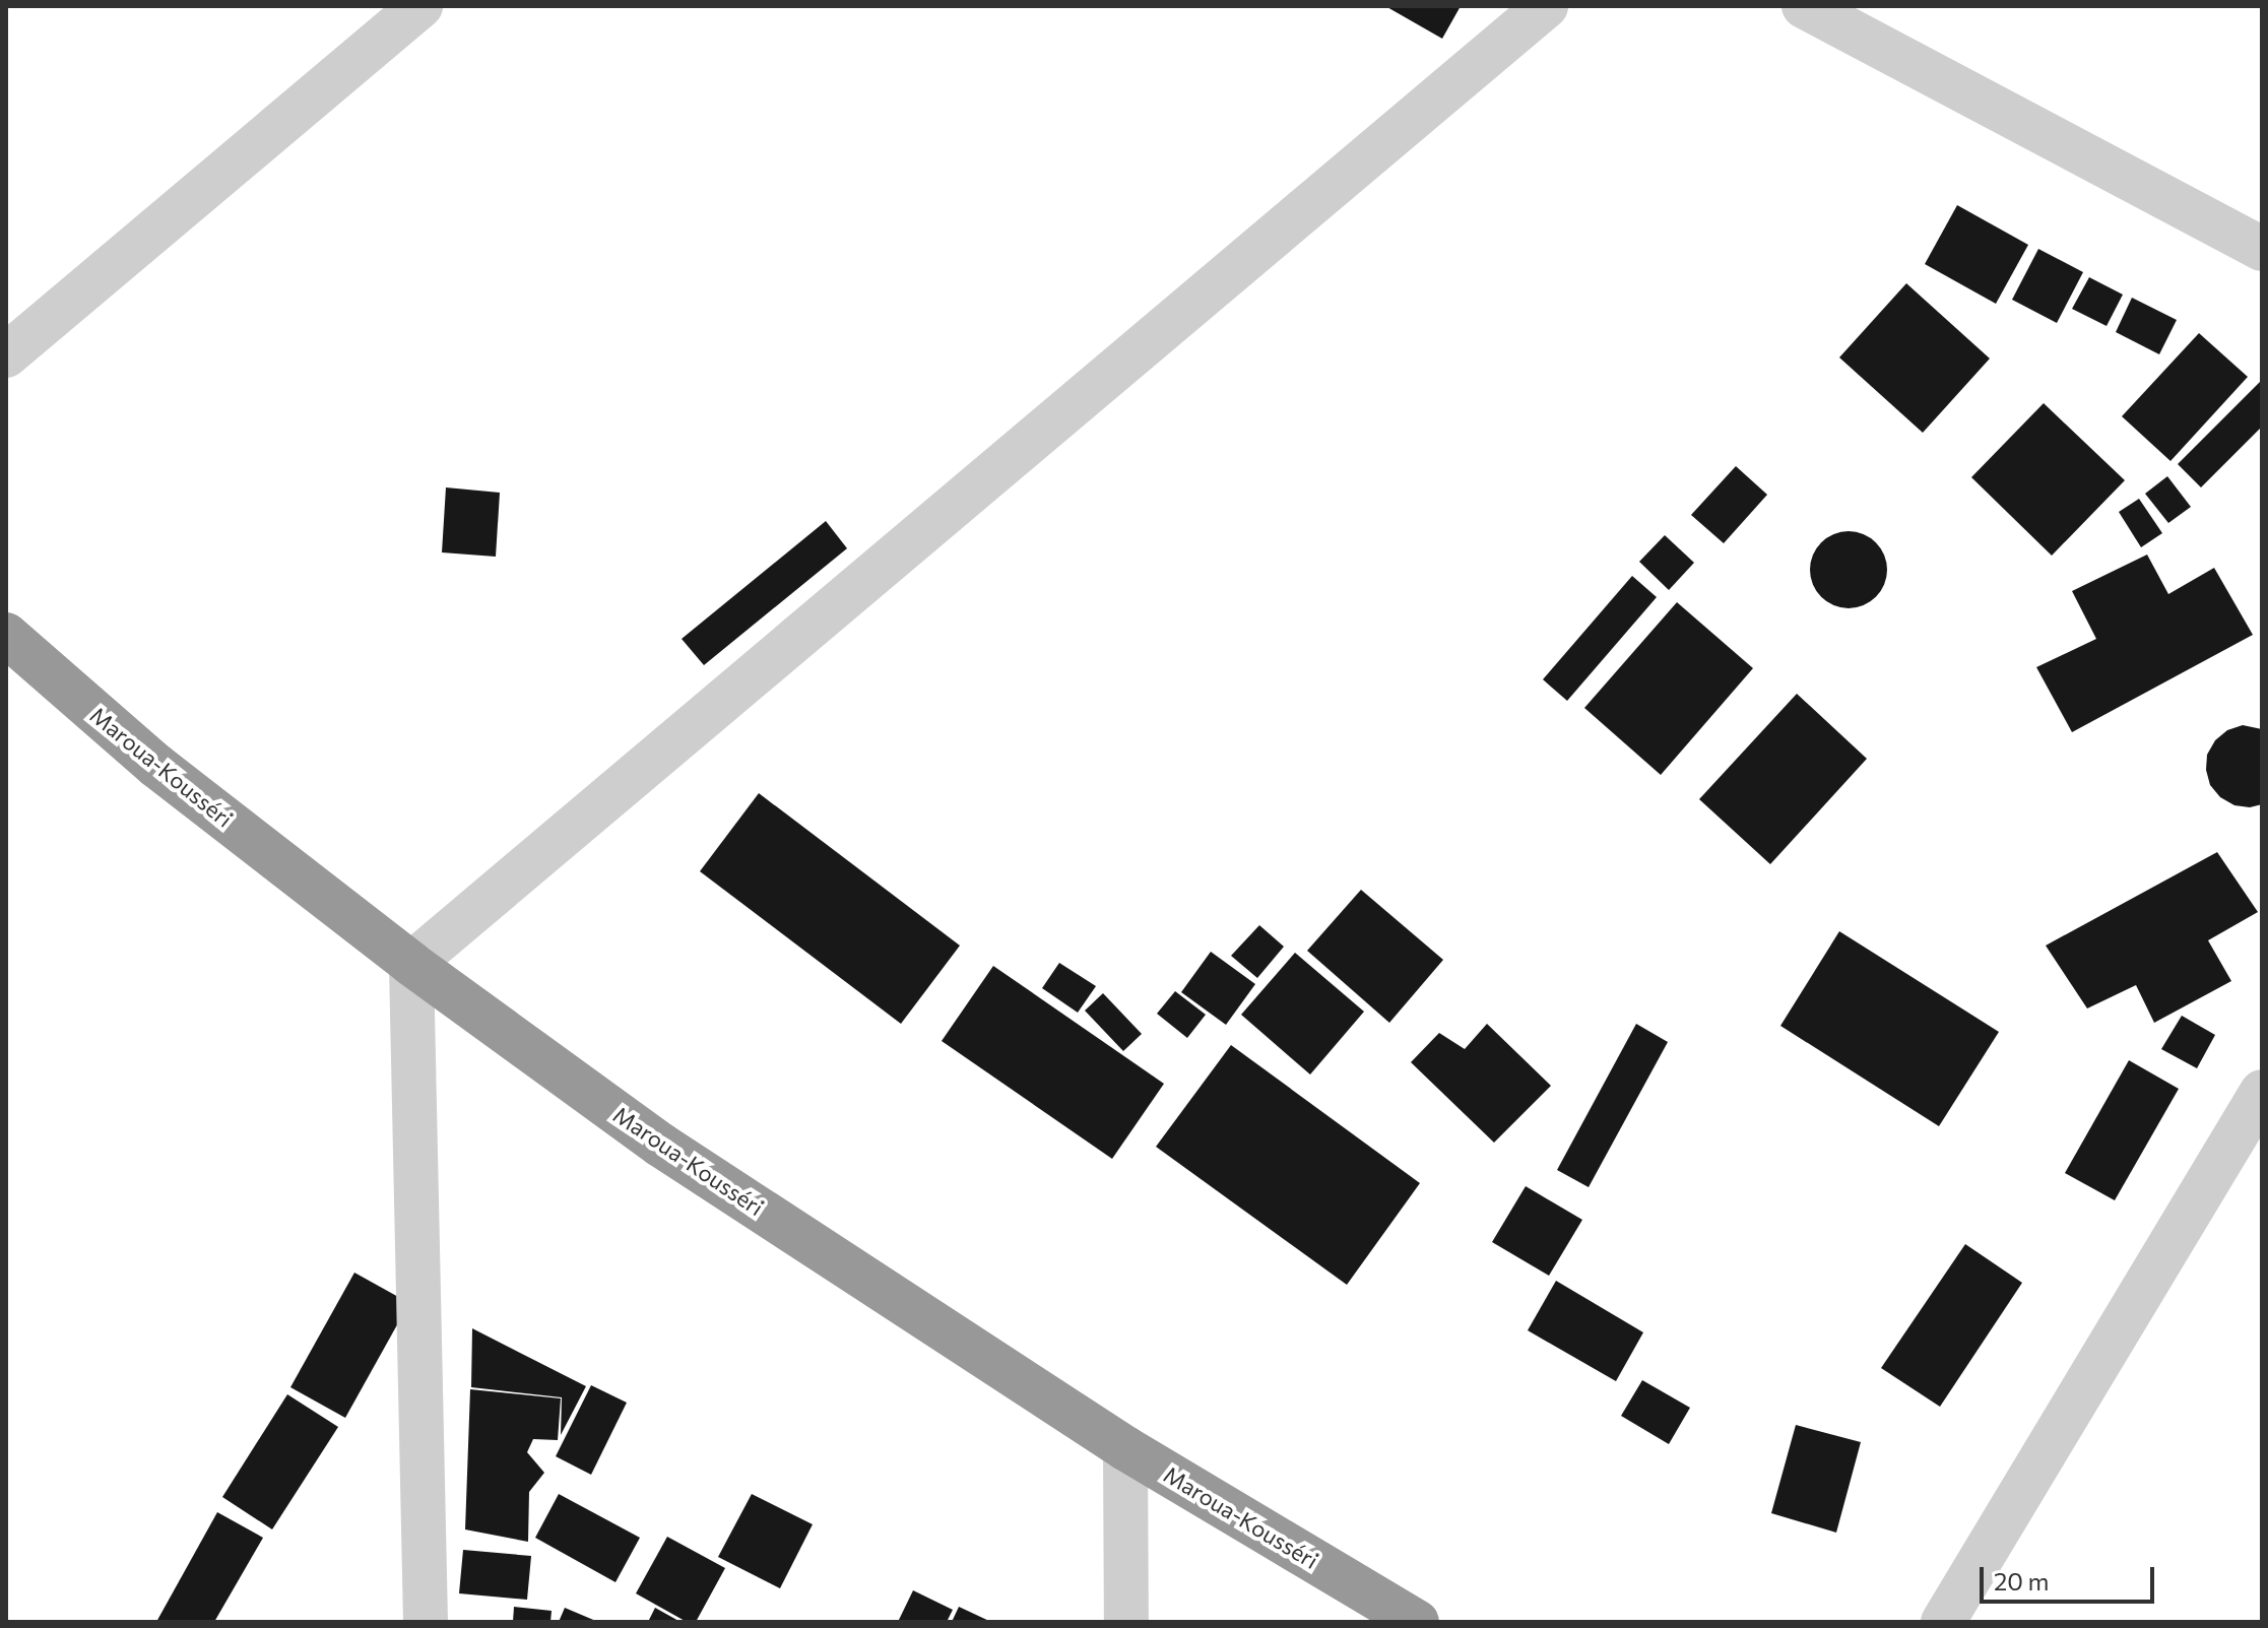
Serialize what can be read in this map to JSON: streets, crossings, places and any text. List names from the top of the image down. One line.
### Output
{"streets":{"highway":["Maroua-Kousséri"]},"scale_bar":"20 m"}
